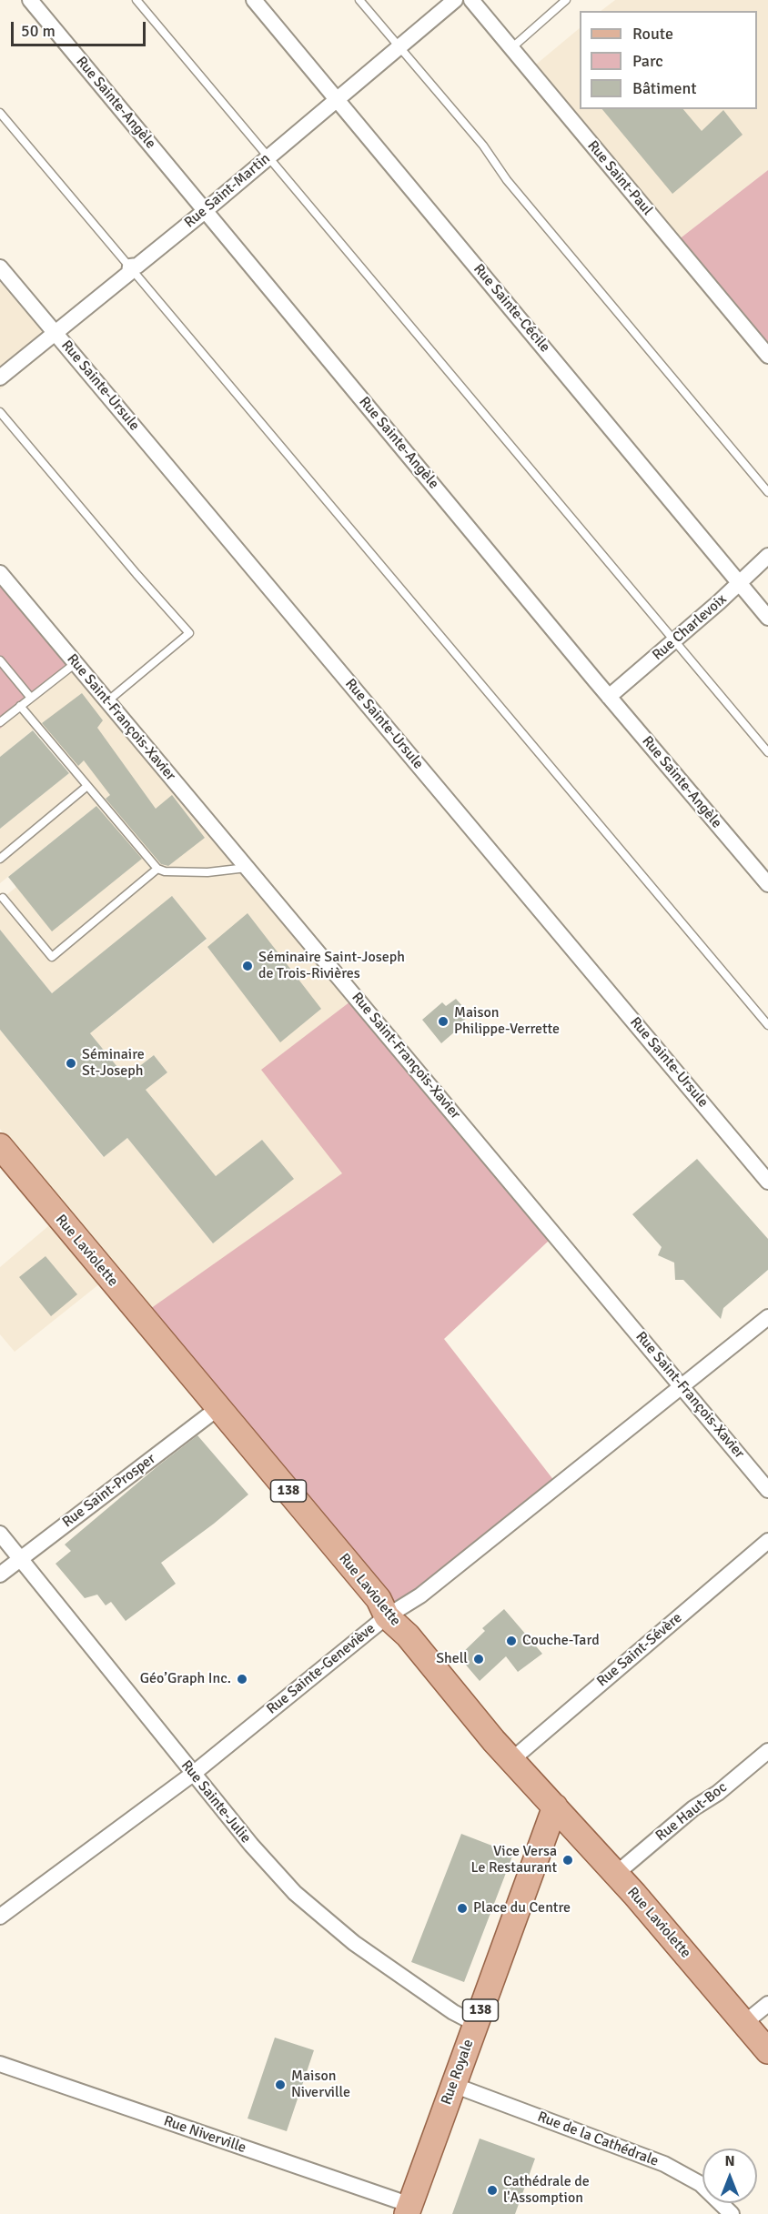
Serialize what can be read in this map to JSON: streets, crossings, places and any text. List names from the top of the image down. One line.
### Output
{"streets":{"main road":["Rue Laviolette","138","Rue Royale"],"street":["Rue Sainte-Angèle","Rue Saint-Paul","Rue Saint-Martin","Rue Sainte-Cécile","Rue Sainte-Ursule","Rue Charlevoix","Rue Saint-François-Xavier","Rue Saint-Prosper","Rue Saint-Sévère","Rue Sainte-Geneviève","Rue Sainte-Julie","Rue Haut-Boc","Rue Niverville","Rue de la Cathédrale"]},"crossings":[["Rue Sainte-Angèle","Rue Saint-Martin"],["Rue Sainte-Angèle","Rue Charlevoix"],["Rue Saint-Martin","Rue Sainte-Cécile"],["Rue Saint-Martin","Rue Sainte-Ursule"],["Rue Sainte-Cécile","Rue Charlevoix"],["Rue Saint-François-Xavier","Rue Sainte-Geneviève"],["Rue Laviolette","Rue Saint-Prosper"],["Rue Laviolette","Rue Saint-Sévère"],["Rue Laviolette","Rue Sainte-Geneviève"],["Rue Laviolette","Rue Haut-Boc"],["Rue Laviolette","Rue Royale"],["Rue Saint-Prosper","Rue Sainte-Julie"],["Rue Sainte-Geneviève","Rue Sainte-Julie"],["Rue Sainte-Julie","Rue Royale"],["Rue Royale","Rue Niverville"],["Rue Royale","Rue de la Cathédrale"]],"places":["Séminaire Saint-Joseph de Trois‑Rivières","Maison Philippe-Verrette","Séminaire St-Joseph","Couche-Tard","Shell","Géo’Graph Inc.","Vice Versa Le Restaurant","Place du Centre","Maison Niverville","Cathédrale de l'Assomption"],"legend":["Route","Parc","Bâtiment"],"scale_bar":"50 m","north":"top"}
